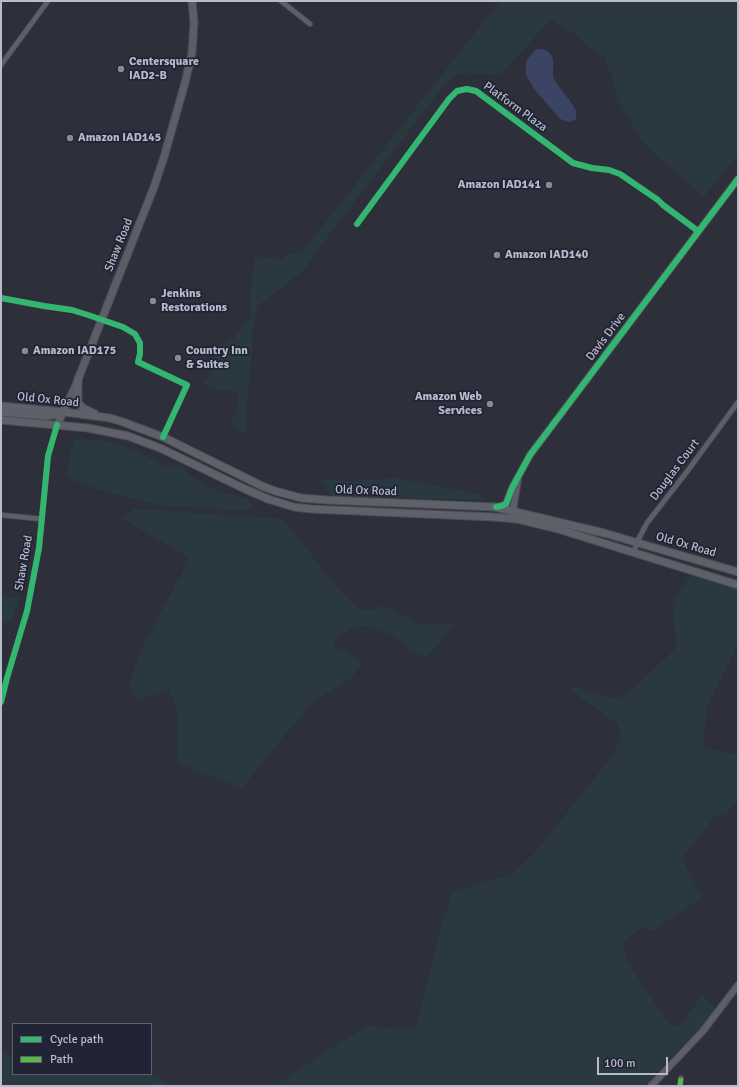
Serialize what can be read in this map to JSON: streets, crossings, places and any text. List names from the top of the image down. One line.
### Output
{"streets":{"main road":["Shaw Road","Old Ox Road"],"street":["Platform Plaza","Davis Drive","Douglas Court"]},"crossings":[["Platform Plaza","Davis Drive"],["Shaw Road","Old Ox Road"],["Davis Drive","Old Ox Road"],["Old Ox Road","Douglas Court"]],"places":["Centersquare IAD2-B","Amazon IAD145","Amazon IAD141","Amazon IAD140","Jenkins Restorations","Amazon IAD175","Country Inn & Suites","Amazon Web Services"],"legend":["Cycle path","Path"],"scale_bar":"100 m"}
